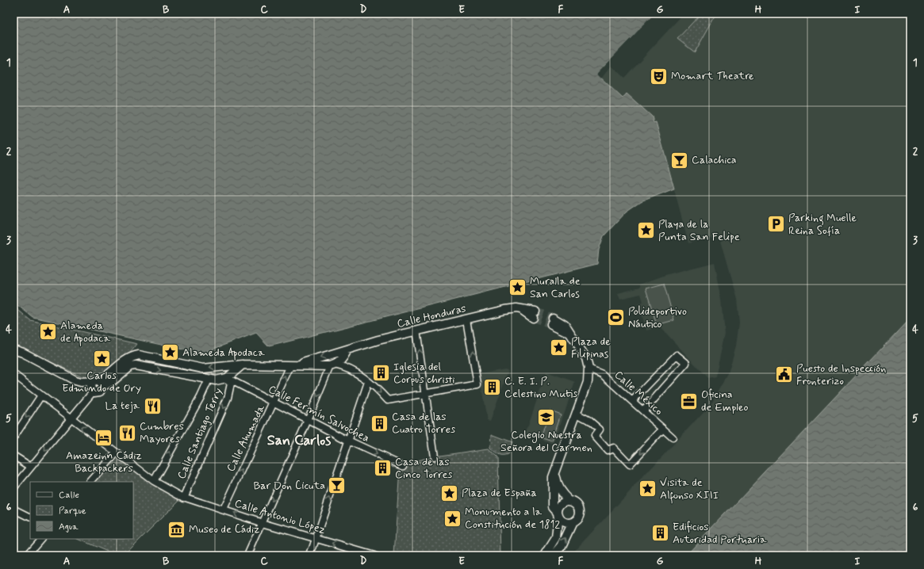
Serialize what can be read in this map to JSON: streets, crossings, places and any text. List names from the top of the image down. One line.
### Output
{"streets":{"street":["Calle Honduras","Calle México","Calle Fermín Salvochea","Calle Santiago Terry","Calle Ahumada","Calle Antonio López"]},"crossings":[["Calle Honduras","Calle Ahumada"],["Calle Fermín Salvochea","Calle Santiago Terry"],["Calle Fermín Salvochea","Calle Ahumada"],["Calle Santiago Terry","Calle Antonio López"],["Calle Ahumada","Calle Antonio López"]],"one_way":["Calle Antonio López"],"districts":["San Carlos"],"places":{"theatre":["Momart Theatre"],"bar":["Calachica","Bar Don Cicuta"],"parking":["Parking Muelle Reina Sofía"],"place":["Playa de la Punta San Felipe","Muralla de San Carlos","Alameda de Apodaca","Plaza de Filipinas","Alameda Apodaca","Carlos Edmundo de Ory","Visita de Alfonso XIII","Plaza de España","Monumento a la Constitución de 1812"],"sports":["Polideportivo Náutico"],"building":["Iglesia del Corpus christi","C. E. I. P. Celestino Mutis","Casa de las Cuatro Torres","Casa de las Cinco Torres","Edificios Autoridad Portuaria"],"public building":["Puesto de Inspección Fronterizo"],"office":["Oficina de Empleo"],"restaurant":["La teja","Cumbres Mayores"],"school or university":["Colegio Nuestra Señora del Carmen"],"hotel":["Amazeinn Cádiz Backpackers"],"museum":["Museo de Cádiz"]},"legend":["Calle","Parque","Agua"],"grid":{"columns":["A","B","C","D","E","F","G","H","I"],"rows":["1","2","3","4","5","6"]}}
